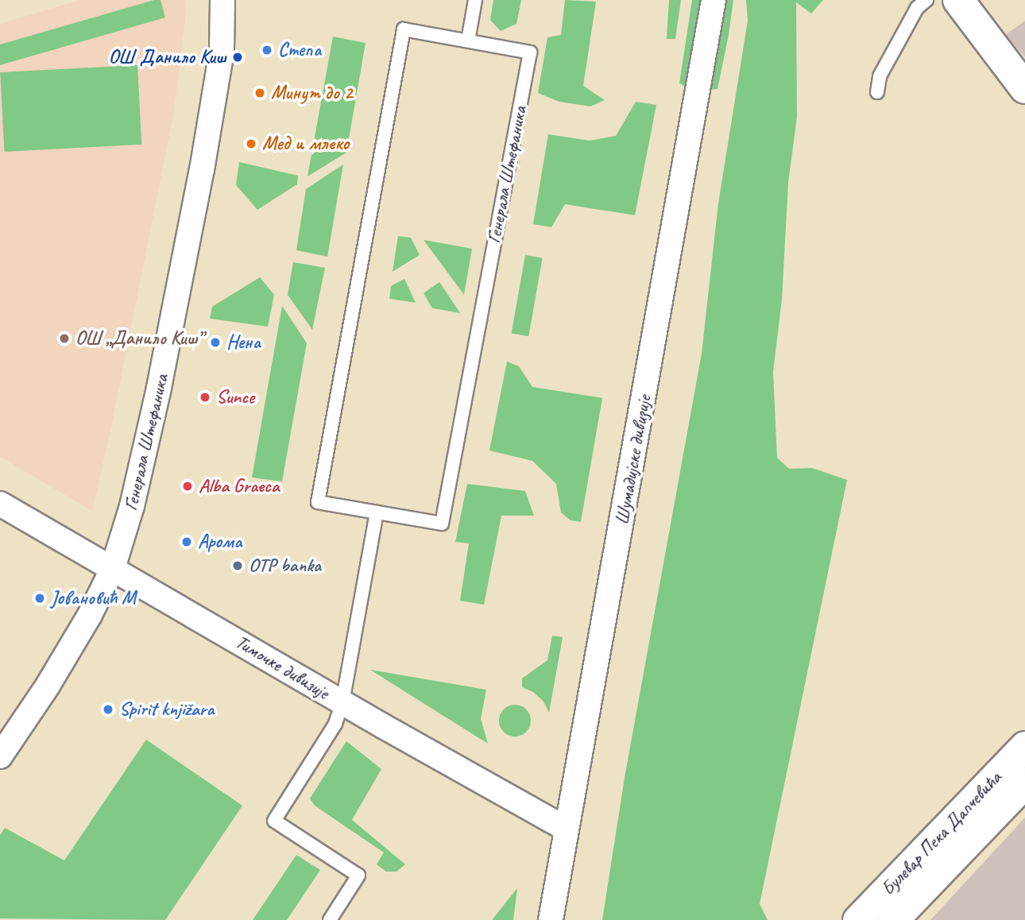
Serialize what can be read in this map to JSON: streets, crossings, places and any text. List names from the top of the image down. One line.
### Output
{"streets":{"street":["Генерала Штефаника","Шумадијске дивизије","Тимочке дивизије","Булевар Пека Дапчевића"]},"crossings":[["Генерала Штефаника","Тимочке дивизије"],["Шумадијске дивизије","Тимочке дивизије"]],"places":["Степа","ОШ Данило Киш","Минут до 2","Мед и млеко","ОШ „Данило Киш”","Нена","Sunce","Alba Graeca","Арома","OTP banka","Јовановић М","Spirit knjižara"]}
